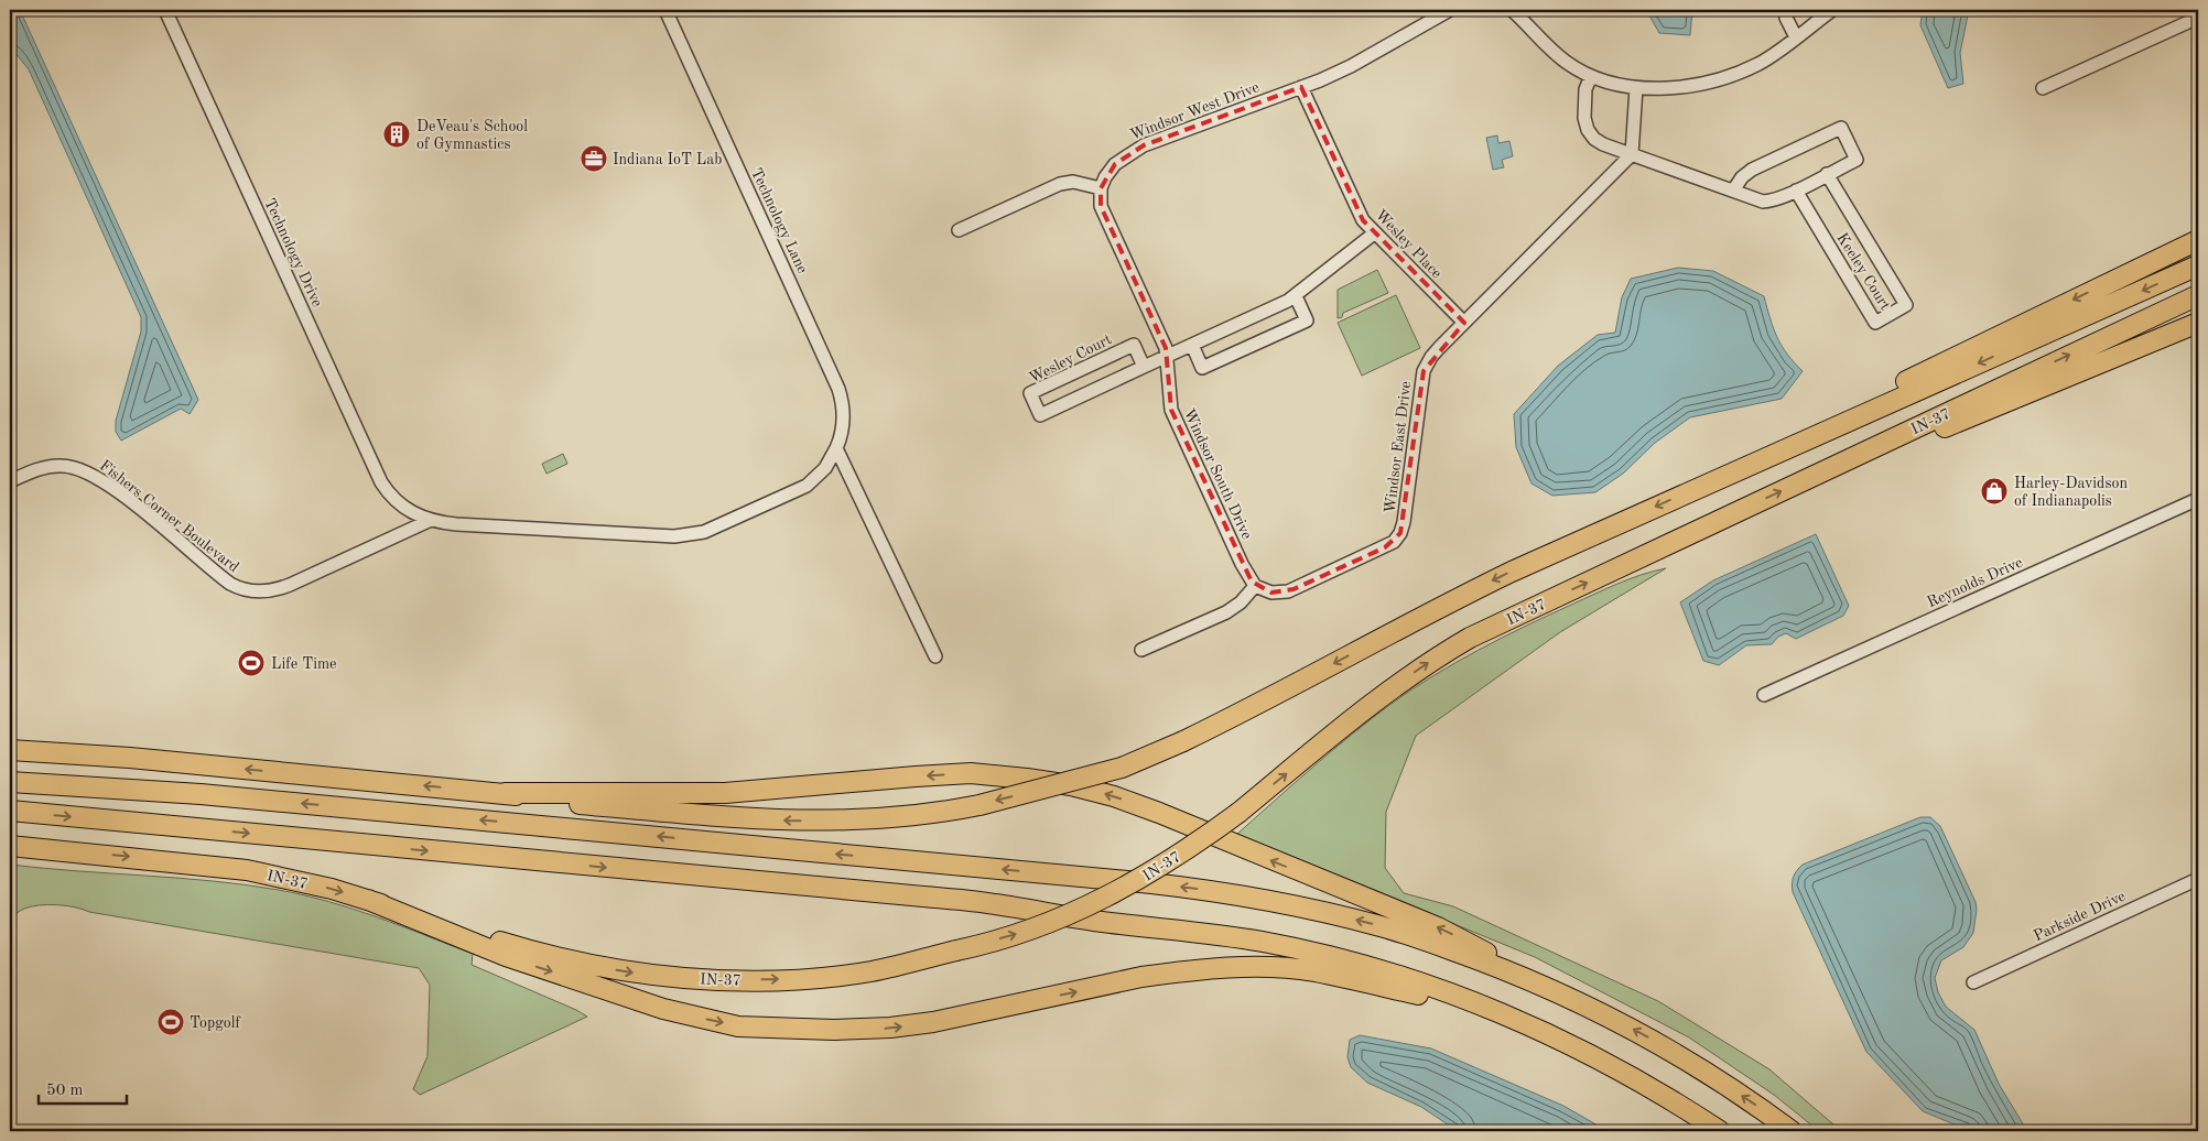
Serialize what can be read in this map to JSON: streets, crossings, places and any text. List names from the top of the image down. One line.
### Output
{"streets":{"highway":["IN-37"],"street":["Windsor West Drive","Technology Lane","Wesley Place","Technology Drive","Keeley Court","Wesley Court","Windsor East Drive","Windsor South Drive","Fishers Corner Boulevard","Reynolds Drive","Parkside Drive"]},"crossings":[["Windsor West Drive","Wesley Place"],["Windsor West Drive","Windsor South Drive"],["Technology Lane","Technology Drive"],["Technology Lane","Fishers Corner Boulevard"],["Wesley Place","Wesley Court"],["Wesley Place","Windsor East Drive"],["Wesley Court","Windsor South Drive"],["Windsor East Drive","Windsor South Drive"]],"places":{"building":["DeVeau's School of Gymnastics"],"office":["Indiana IoT Lab"],"shop":["Harley-Davidson of Indianapolis"],"sports":["Life Time","Topgolf"]},"scale_bar":"50 m"}
